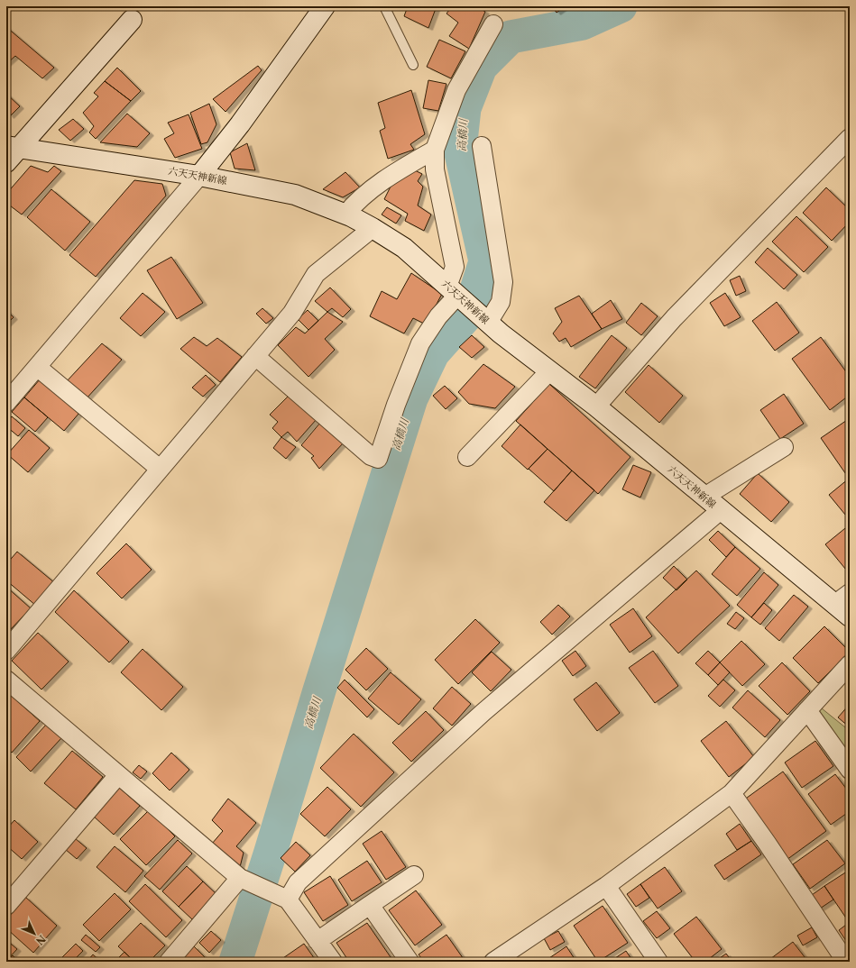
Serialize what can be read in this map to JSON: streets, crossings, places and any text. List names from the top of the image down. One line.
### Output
{"streets":{"main road":["六天天神新線"]},"water":["高橋川"],"north":"bottom right"}
